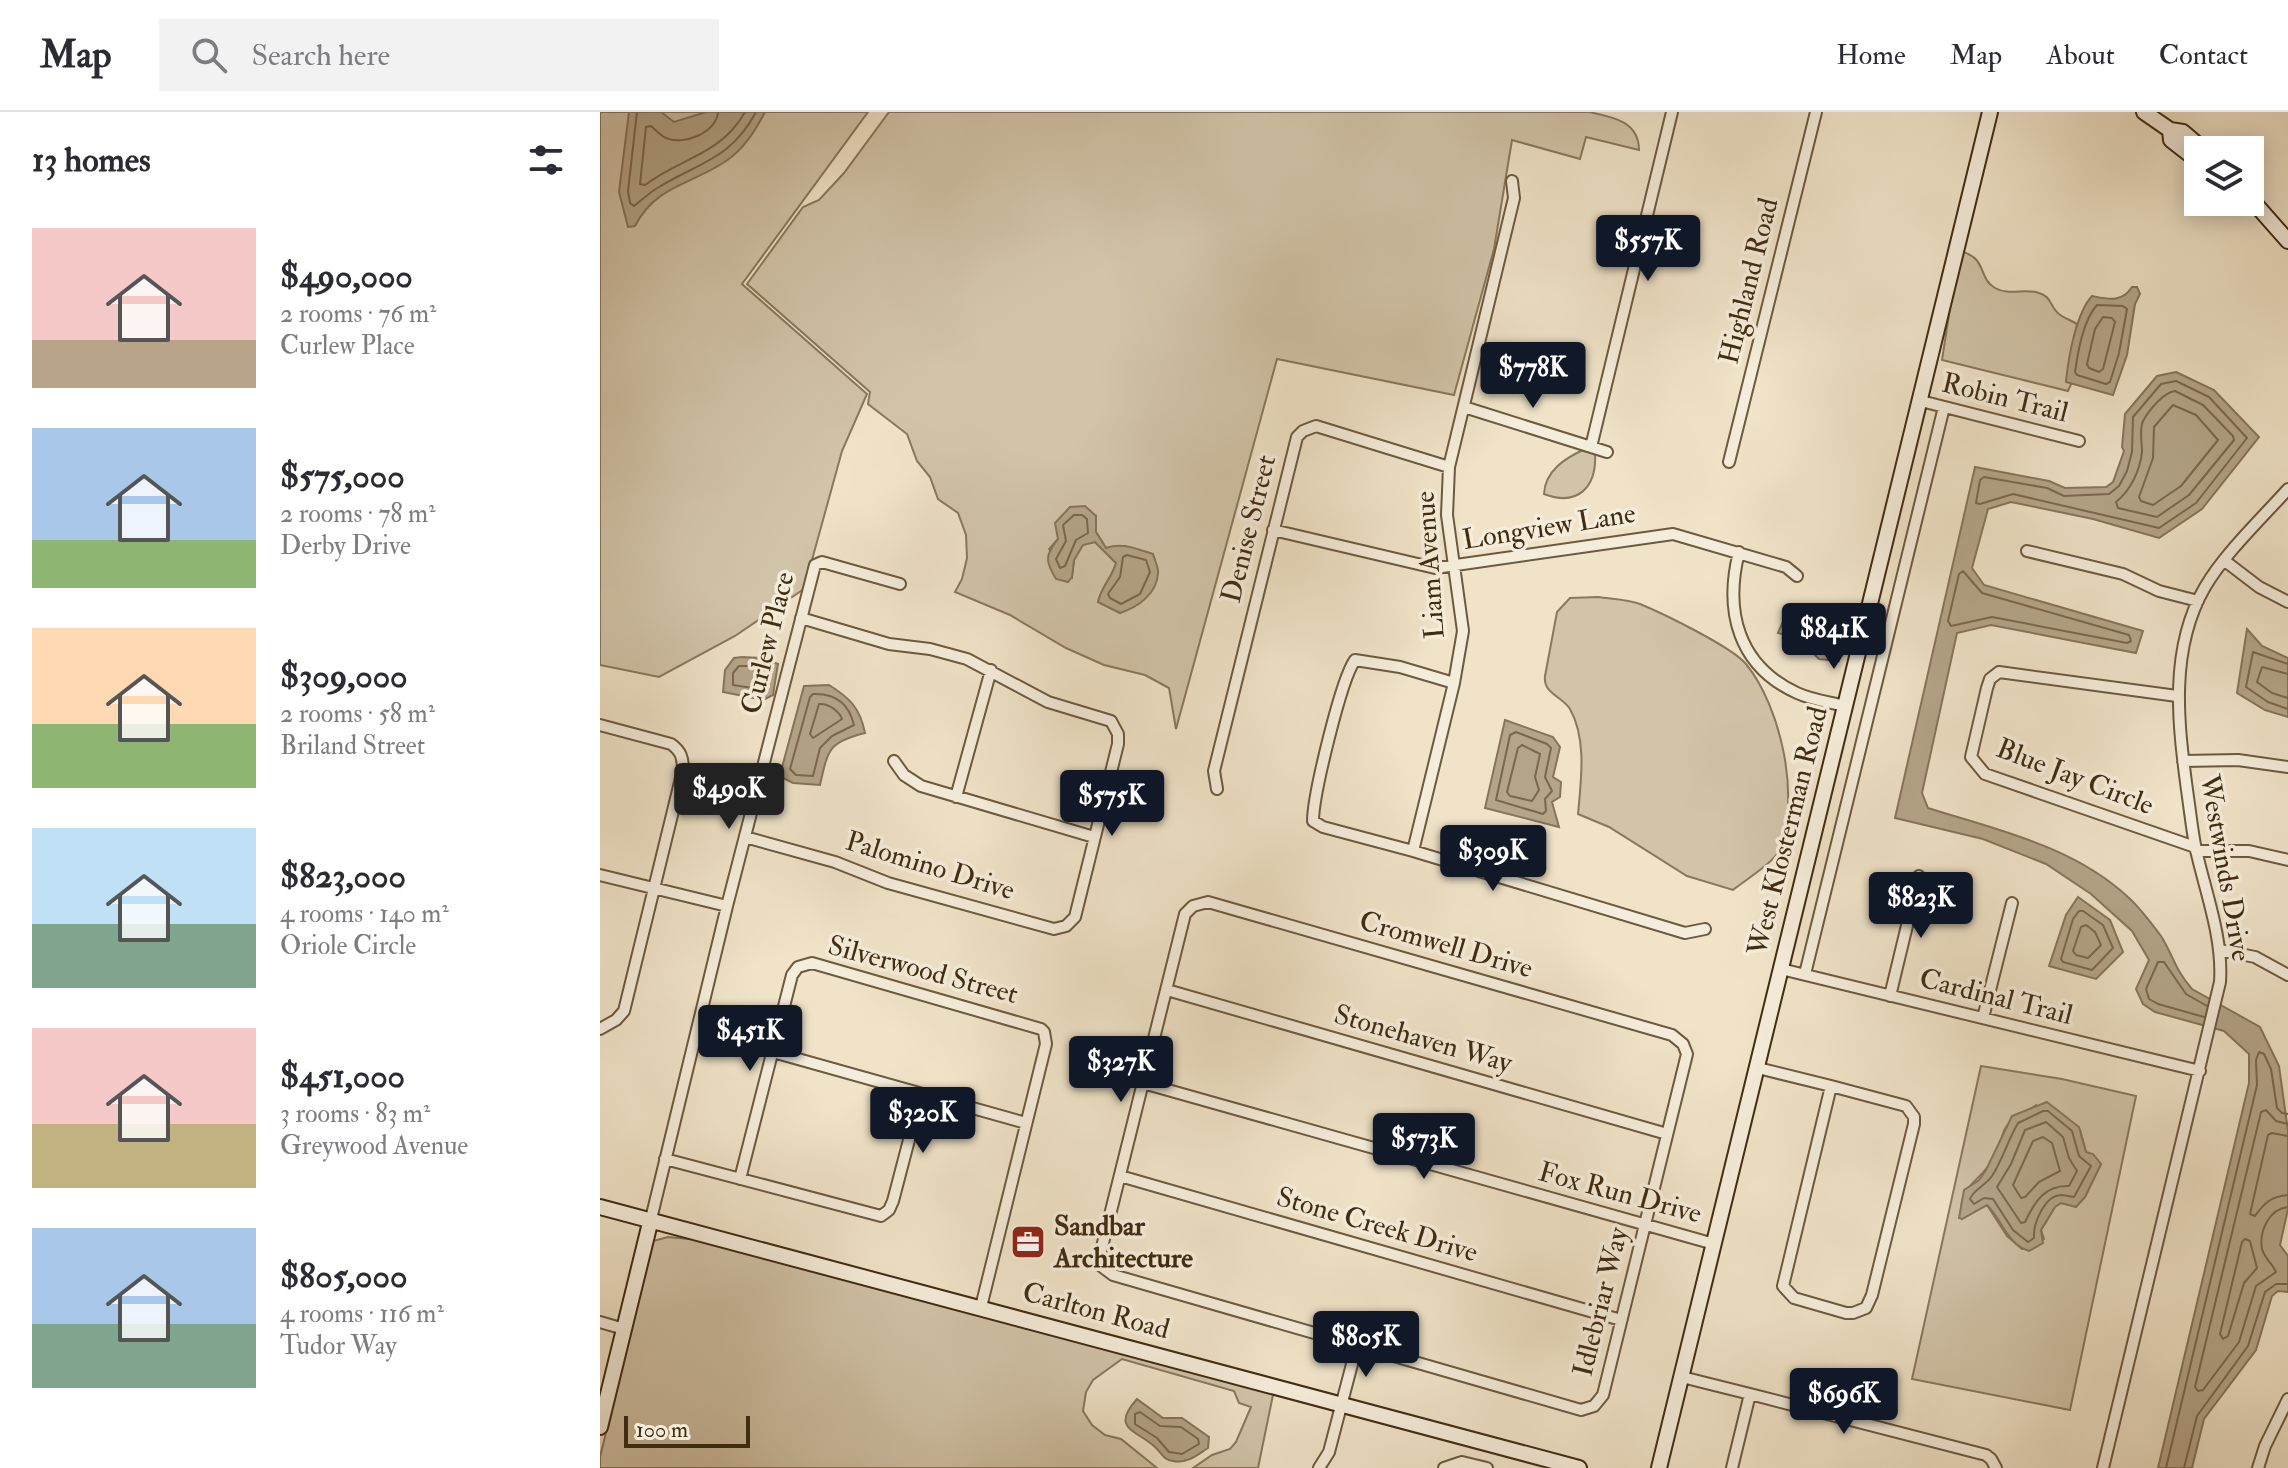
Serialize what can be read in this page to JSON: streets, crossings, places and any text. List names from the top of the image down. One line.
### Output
{"streets":{"street":["Highland Road","Robin Trail","Longview Lane","Denise Street","Liam Avenue","Curlew Place","Blue Jay Circle","West Klosterman Road","Palomino Drive","Westwinds Drive","Cromwell Drive","Silverwood Street","Cardinal Trail","Stonehaven Way","Fox Run Drive","Stone Creek Drive","Idlebriar Way","Carlton Road"]},"crossings":[["Robin Trail","West Klosterman Road"],["Longview Lane","Denise Street"],["Longview Lane","Liam Avenue"],["Denise Street","Liam Avenue"],["Curlew Place","Palomino Drive"],["Curlew Place","Carlton Road"],["Blue Jay Circle","Westwinds Drive"],["West Klosterman Road","Cardinal Trail"],["West Klosterman Road","Fox Run Drive"],["Westwinds Drive","Cardinal Trail"],["Cromwell Drive","Stonehaven Way"],["Cromwell Drive","Idlebriar Way"],["Stonehaven Way","Idlebriar Way"],["Fox Run Drive","Idlebriar Way"],["Stone Creek Drive","Idlebriar Way"]],"places":{"office":["Sandbar Architecture"]},"scale_bar":"100 m","page":{"header":"Map","search":"Search here","nav":["Home","Map","About","Contact"],"heading":"13 homes","list":[{"name":"$490,000","note":"2 rooms · 76 m² · Curlew Place"},{"name":"$575,000","note":"2 rooms · 78 m² · Derby Drive"},{"name":"$309,000","note":"2 rooms · 58 m² · Briland Street"},{"name":"$823,000","note":"4 rooms · 140 m² · Oriole Circle"},{"name":"$451,000","note":"3 rooms · 83 m² · Greywood Avenue"},{"name":"$805,000","note":"4 rooms · 116 m² · Tudor Way"}],"price":["$557K","$778K","$841K","$490K","$575K","$309K","$823K","$451K","$327K","$320K","$573K","$805K","$696K"],"scale":"100 m"}}
